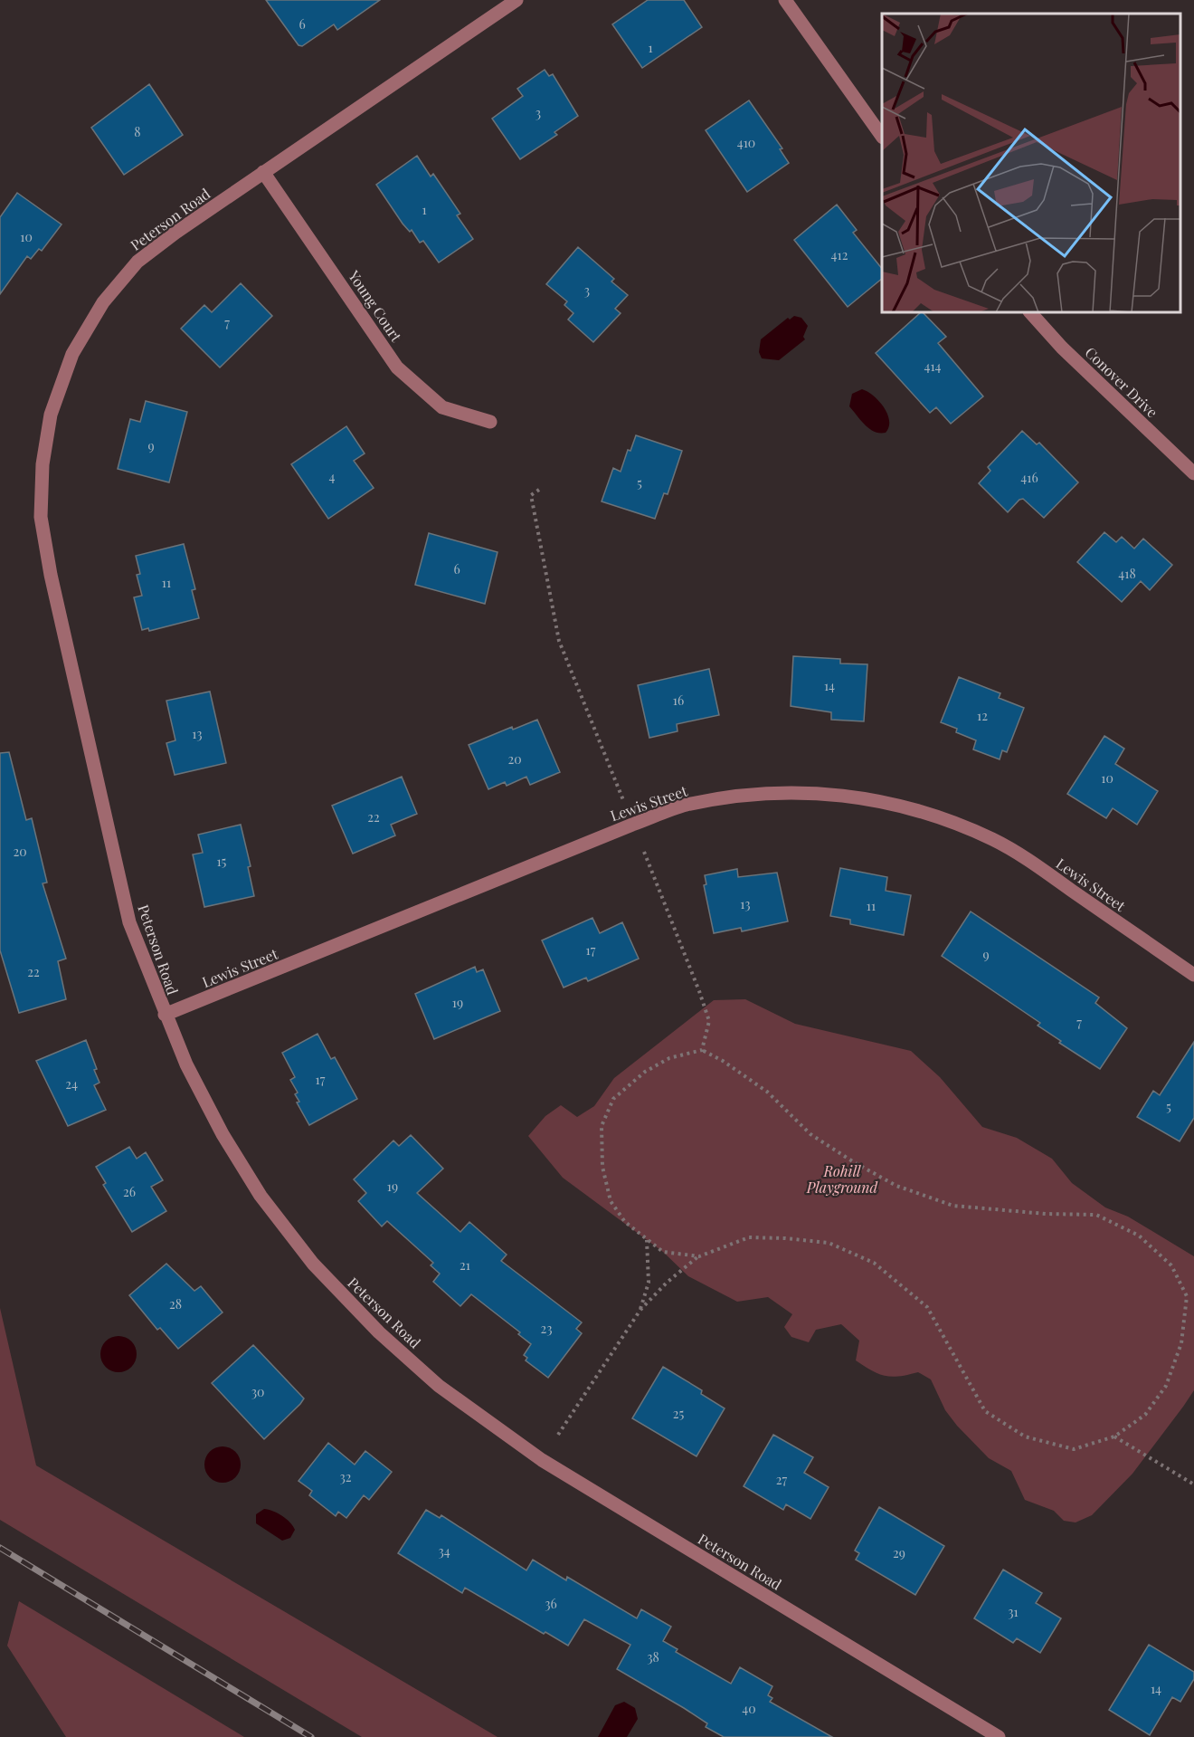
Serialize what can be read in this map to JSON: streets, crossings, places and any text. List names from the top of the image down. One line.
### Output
{"streets":{"street":["Peterson Road","Young Court","Conover Drive","Lewis Street"]},"crossings":[["Peterson Road","Young Court"],["Peterson Road","Lewis Street"]],"parks":["Rohill Playground"],"house_numbers":["6","1","3","8","410","1","10","412","3","7","414","9","4","416","5","6","418","11","14","16","12","13","20","10","22","20","15","13","11","17","9","22","19","7","17","24","5","19","26","21","28","23","30","25","32","27","34","29","36","31","38","14","40"]}
